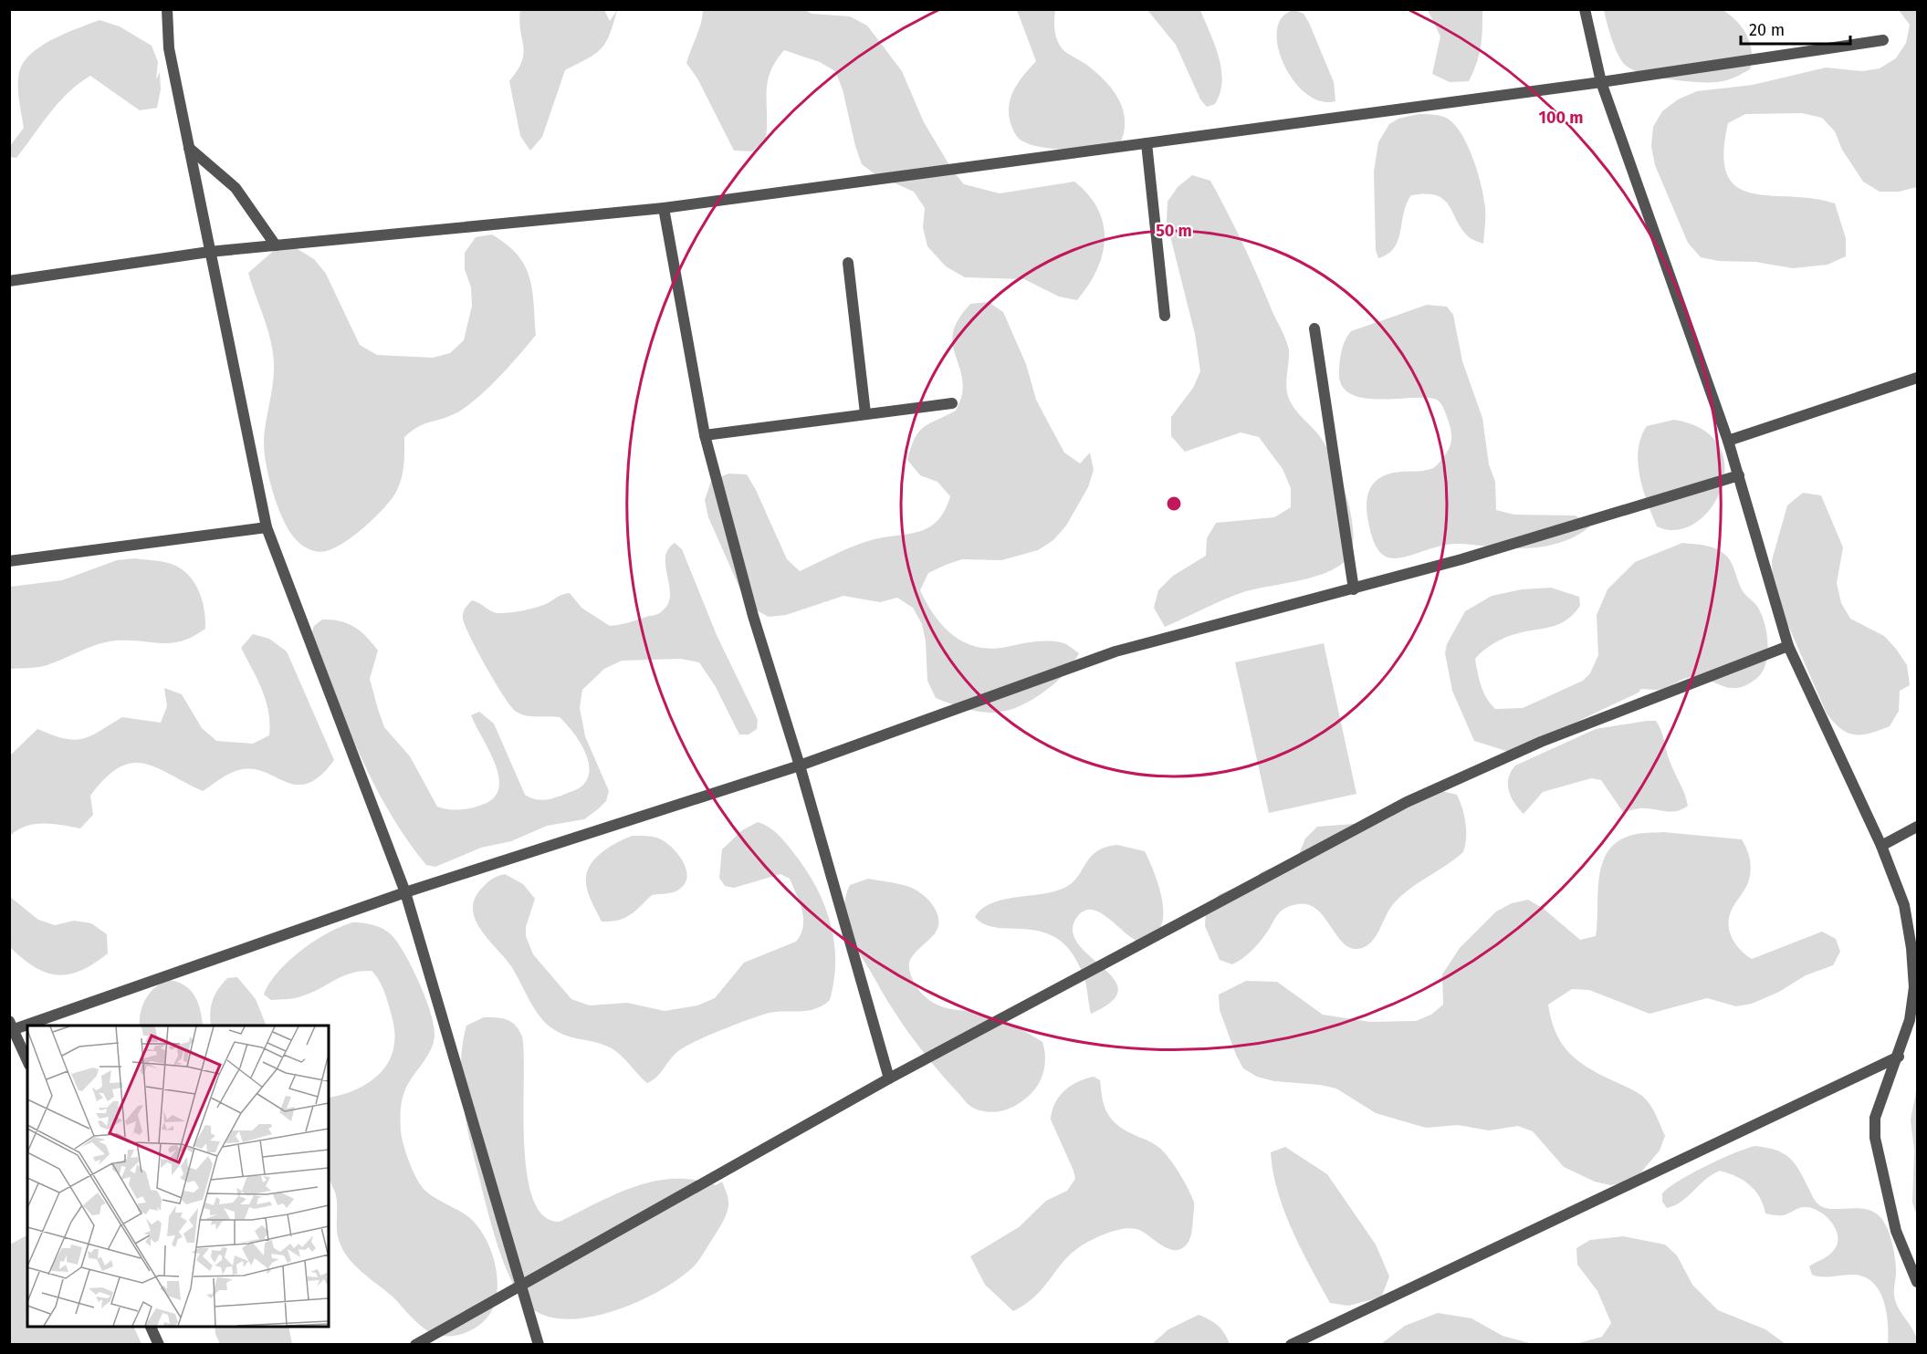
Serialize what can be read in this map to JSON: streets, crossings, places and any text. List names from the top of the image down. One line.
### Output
{"scale_bar":"20 m","rings":["100 m","50 m"]}
